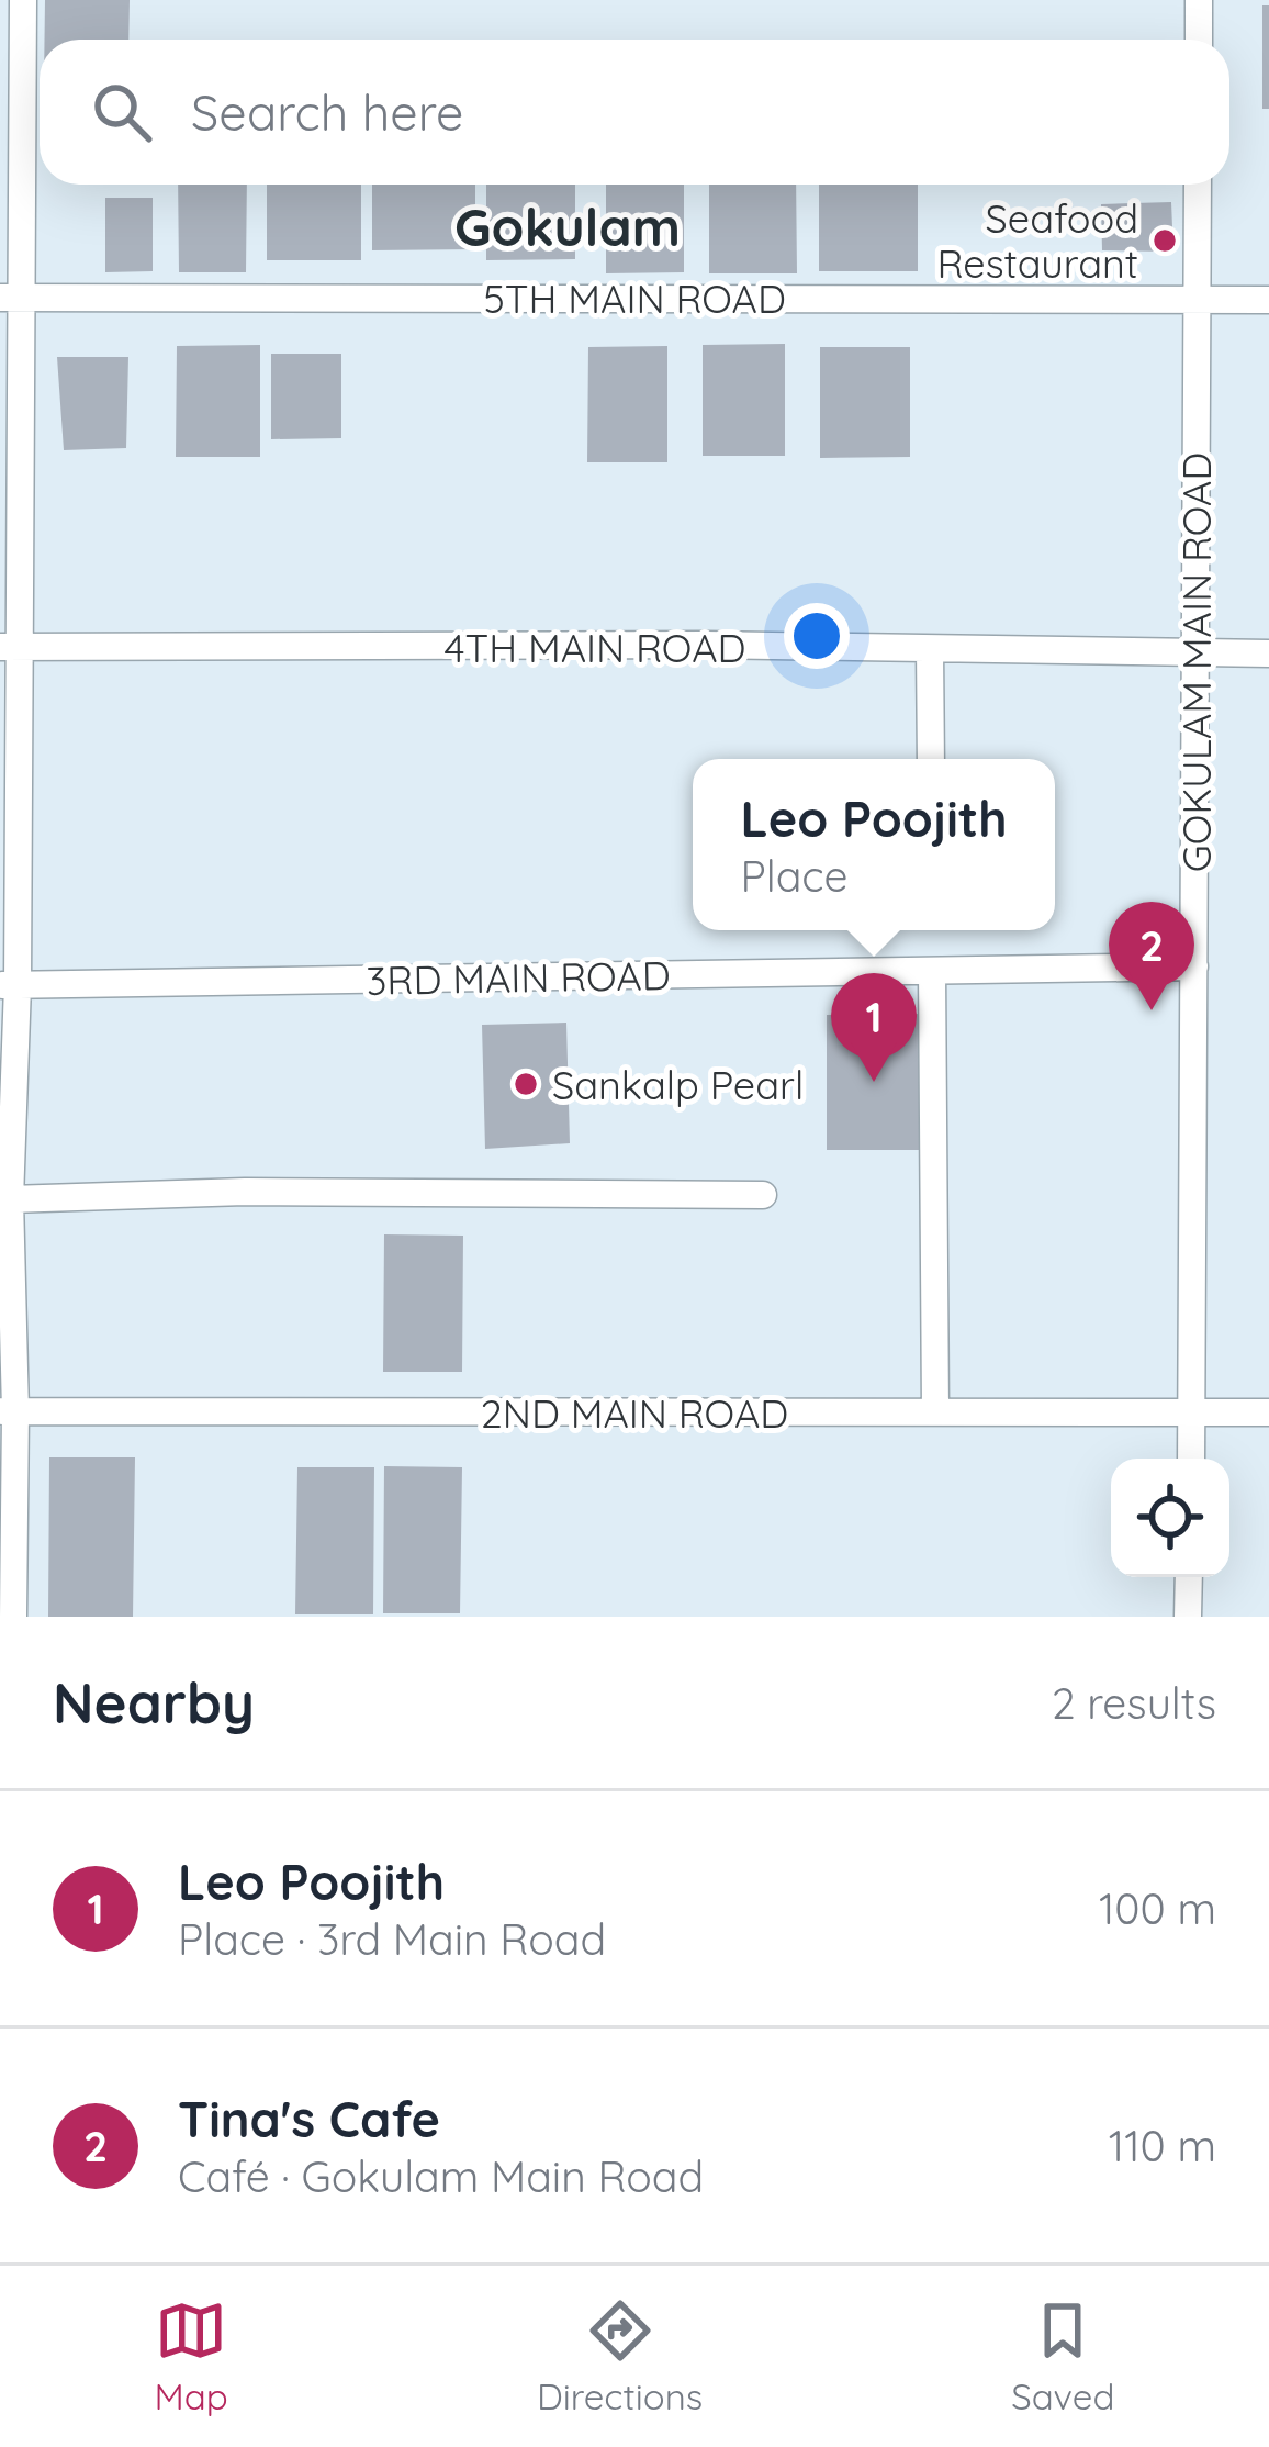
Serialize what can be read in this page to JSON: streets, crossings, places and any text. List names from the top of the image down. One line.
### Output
{"streets":{"street":["5TH MAIN ROAD","4TH MAIN ROAD","GOKULAM MAIN ROAD","3RD MAIN ROAD","2ND MAIN ROAD"]},"crossings":[["5TH MAIN ROAD","GOKULAM MAIN ROAD"],["4TH MAIN ROAD","GOKULAM MAIN ROAD"],["GOKULAM MAIN ROAD","3RD MAIN ROAD"],["GOKULAM MAIN ROAD","2ND MAIN ROAD"]],"districts":["Gokulam"],"places":["Seafood Restaurant","Sankalp Pearl"],"page":{"search":"Search here","popup":["Leo Poojith","Place"],"pins":["2","1"],"heading":["Nearby","2 results"],"list":[{"mark":"1","name":"Leo Poojith","note":"Place · 3rd Main Road","value":"100 m"},{"mark":"2","name":"Tina's Cafe","note":"Café · Gokulam Main Road","value":"110 m"}],"nav":["Map","Directions","Saved"]}}
